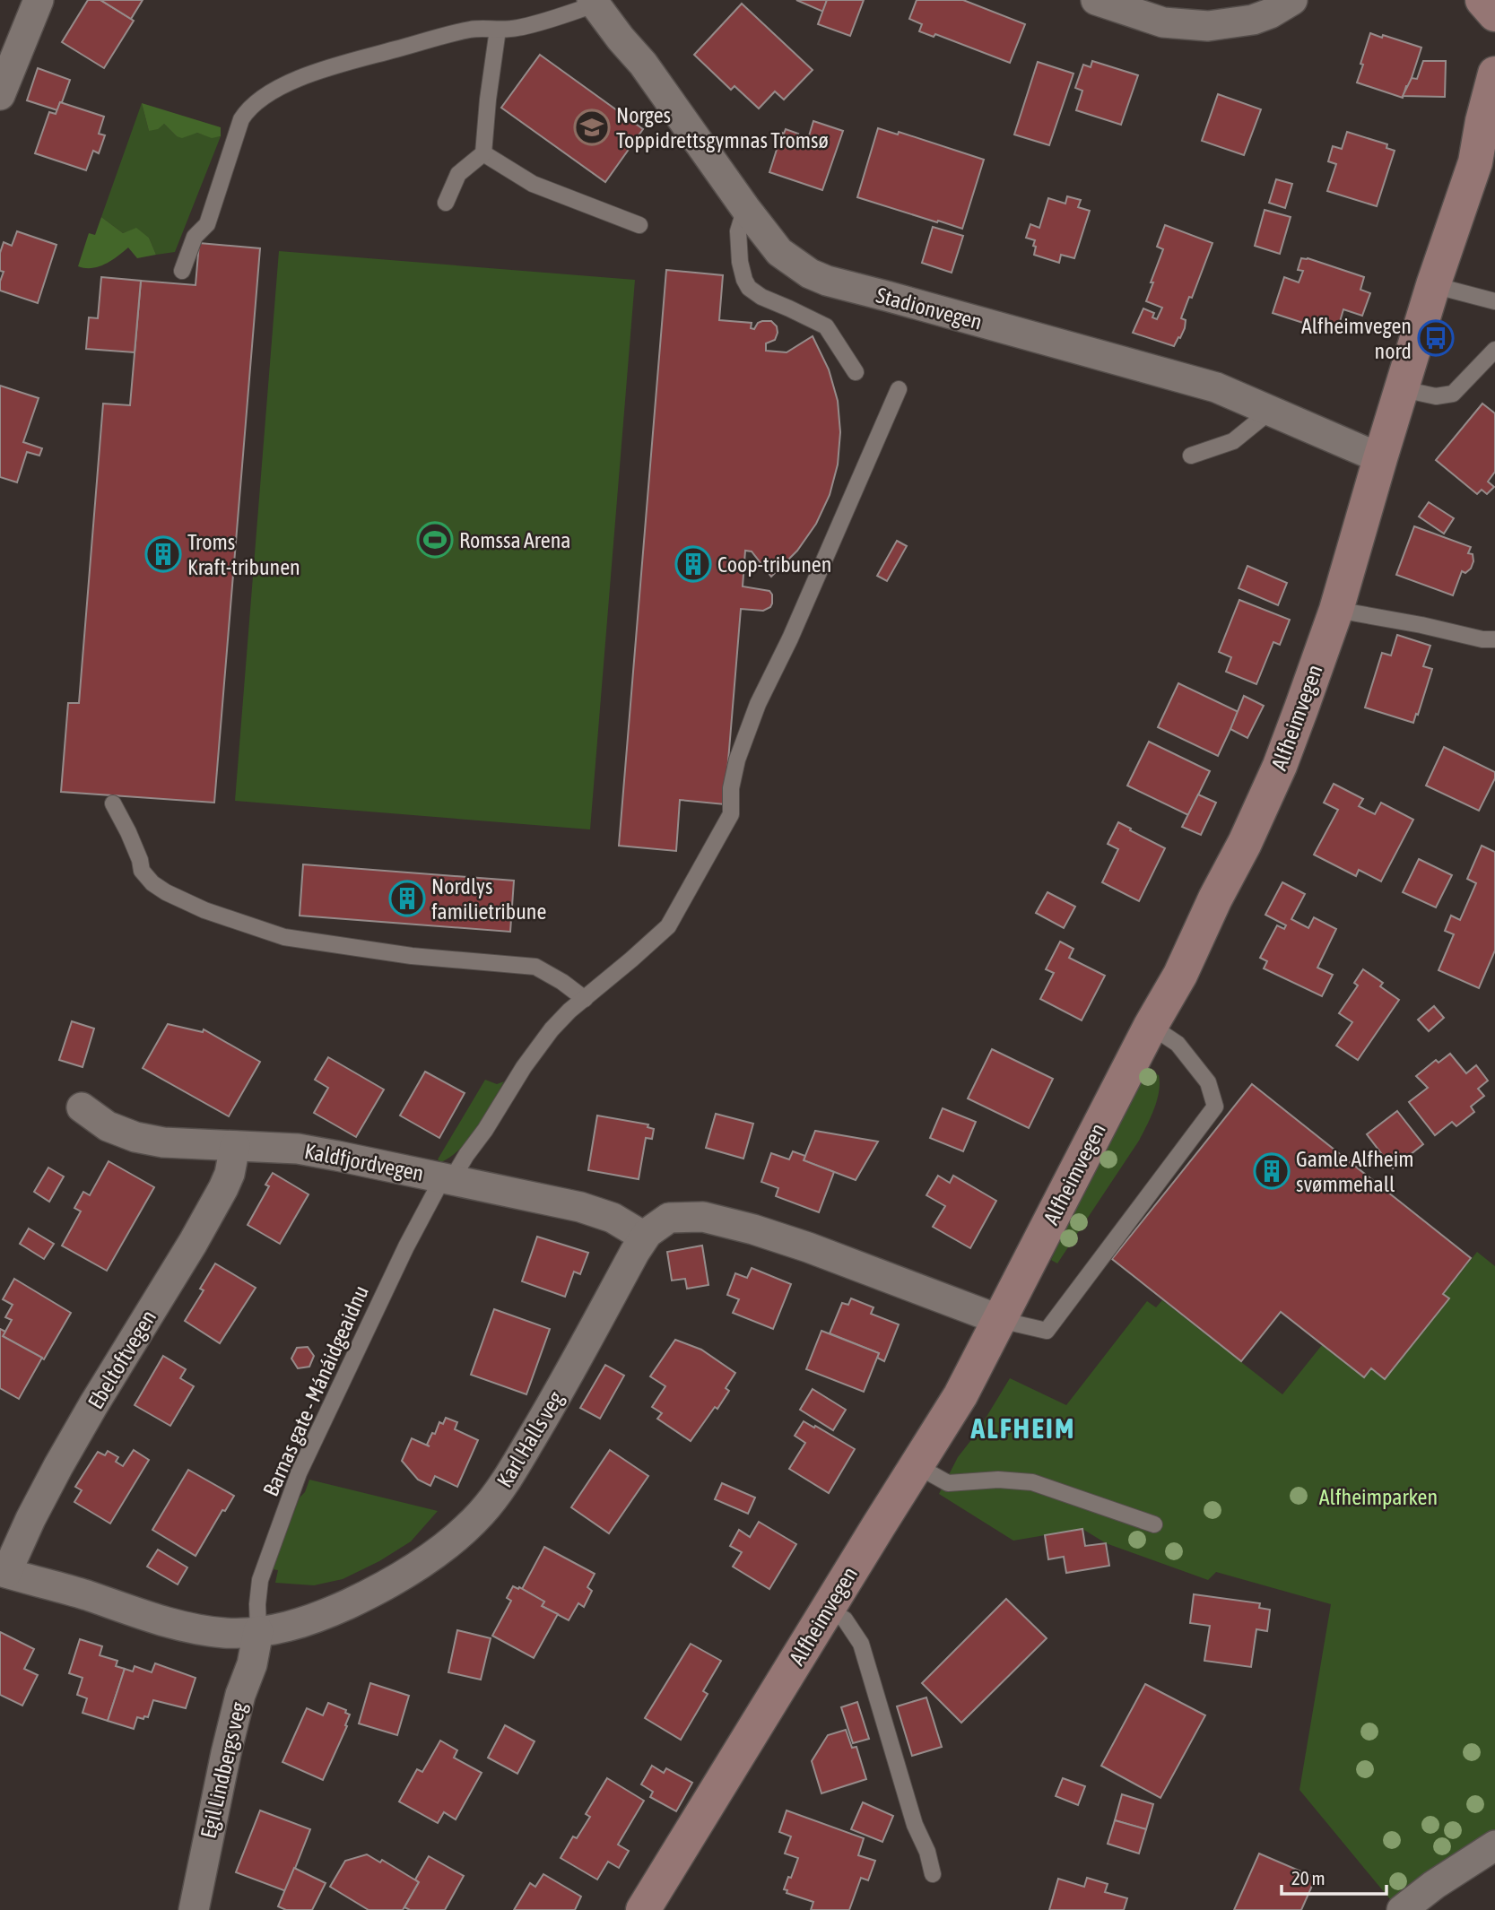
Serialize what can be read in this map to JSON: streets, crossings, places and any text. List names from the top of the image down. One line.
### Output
{"streets":{"street":["Stadionvegen","Alfheimvegen","Kaldfjordvegen","Ebeltoftvegen","Karl Halls veg","Egil Lindbergs veg"],"lane":["Barnas gate - Mánáidgeaidnu"]},"crossings":[["Stadionvegen","Alfheimvegen"],["Alfheimvegen","Karl Halls veg"],["Kaldfjordvegen","Ebeltoftvegen"],["Kaldfjordvegen","Barnas gate - Mánáidgeaidnu"],["Kaldfjordvegen","Karl Halls veg"],["Ebeltoftvegen","Karl Halls veg"],["Barnas gate - Mánáidgeaidnu","Karl Halls veg"],["Barnas gate - Mánáidgeaidnu","Egil Lindbergs veg"],["Karl Halls veg","Egil Lindbergs veg"]],"districts":["ALFHEIM"],"parks":["Alfheimparken"],"places":{"school or university":["Norges Toppidrettsgymnas Tromsø"],"bus stop":["Alfheimvegen nord"],"sports":["Romssa Arena"],"building":["Troms Kraft-tribunen","Coop-tribunen","Nordlys familietribune","Gamle Alfheim svømmehall"]},"scale_bar":"20 m"}
